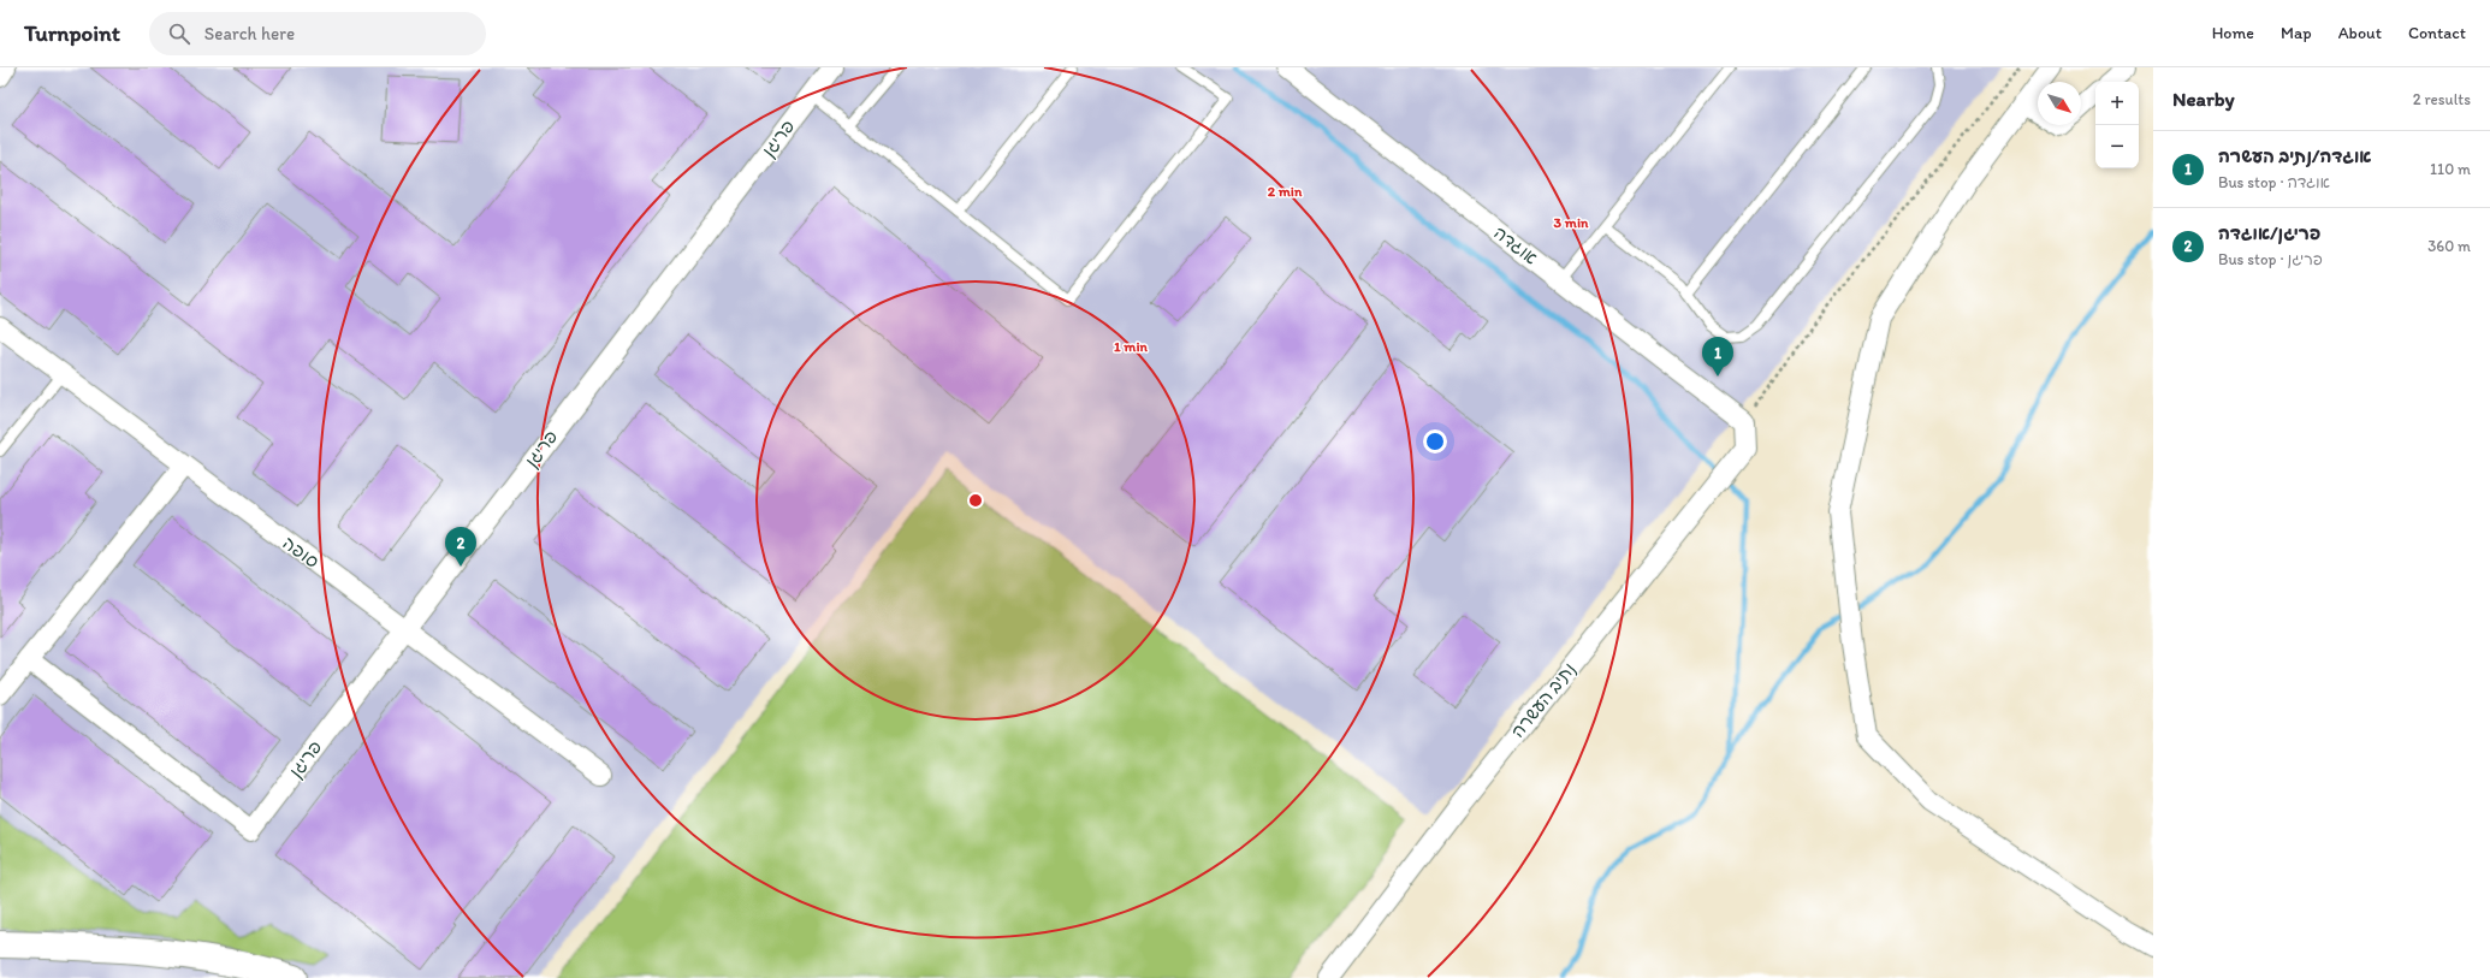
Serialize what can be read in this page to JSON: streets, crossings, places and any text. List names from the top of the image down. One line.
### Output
{"streets":{"street":["פריגן","אוגדה","סופה","נתיב העשרה"]},"crossings":[["פריגן","סופה"],["אוגדה","נתיב העשרה"]],"north":"bottom right","page":{"header":"Turnpoint","search":"Search here","nav":["Home","Map","About","Contact"],"heading":["Nearby","2 results"],"map_buttons":["+","−"],"list":[{"mark":"1","name":"אוגדה/נתיב העשרה","note":"Bus stop · אוגדה","value":"110 m"},{"mark":"2","name":"פריגן/אוגדה","note":"Bus stop · פריגן","value":"360 m"}],"pins":["1","2"]},"rings":["2 min","3 min","1 min"]}
